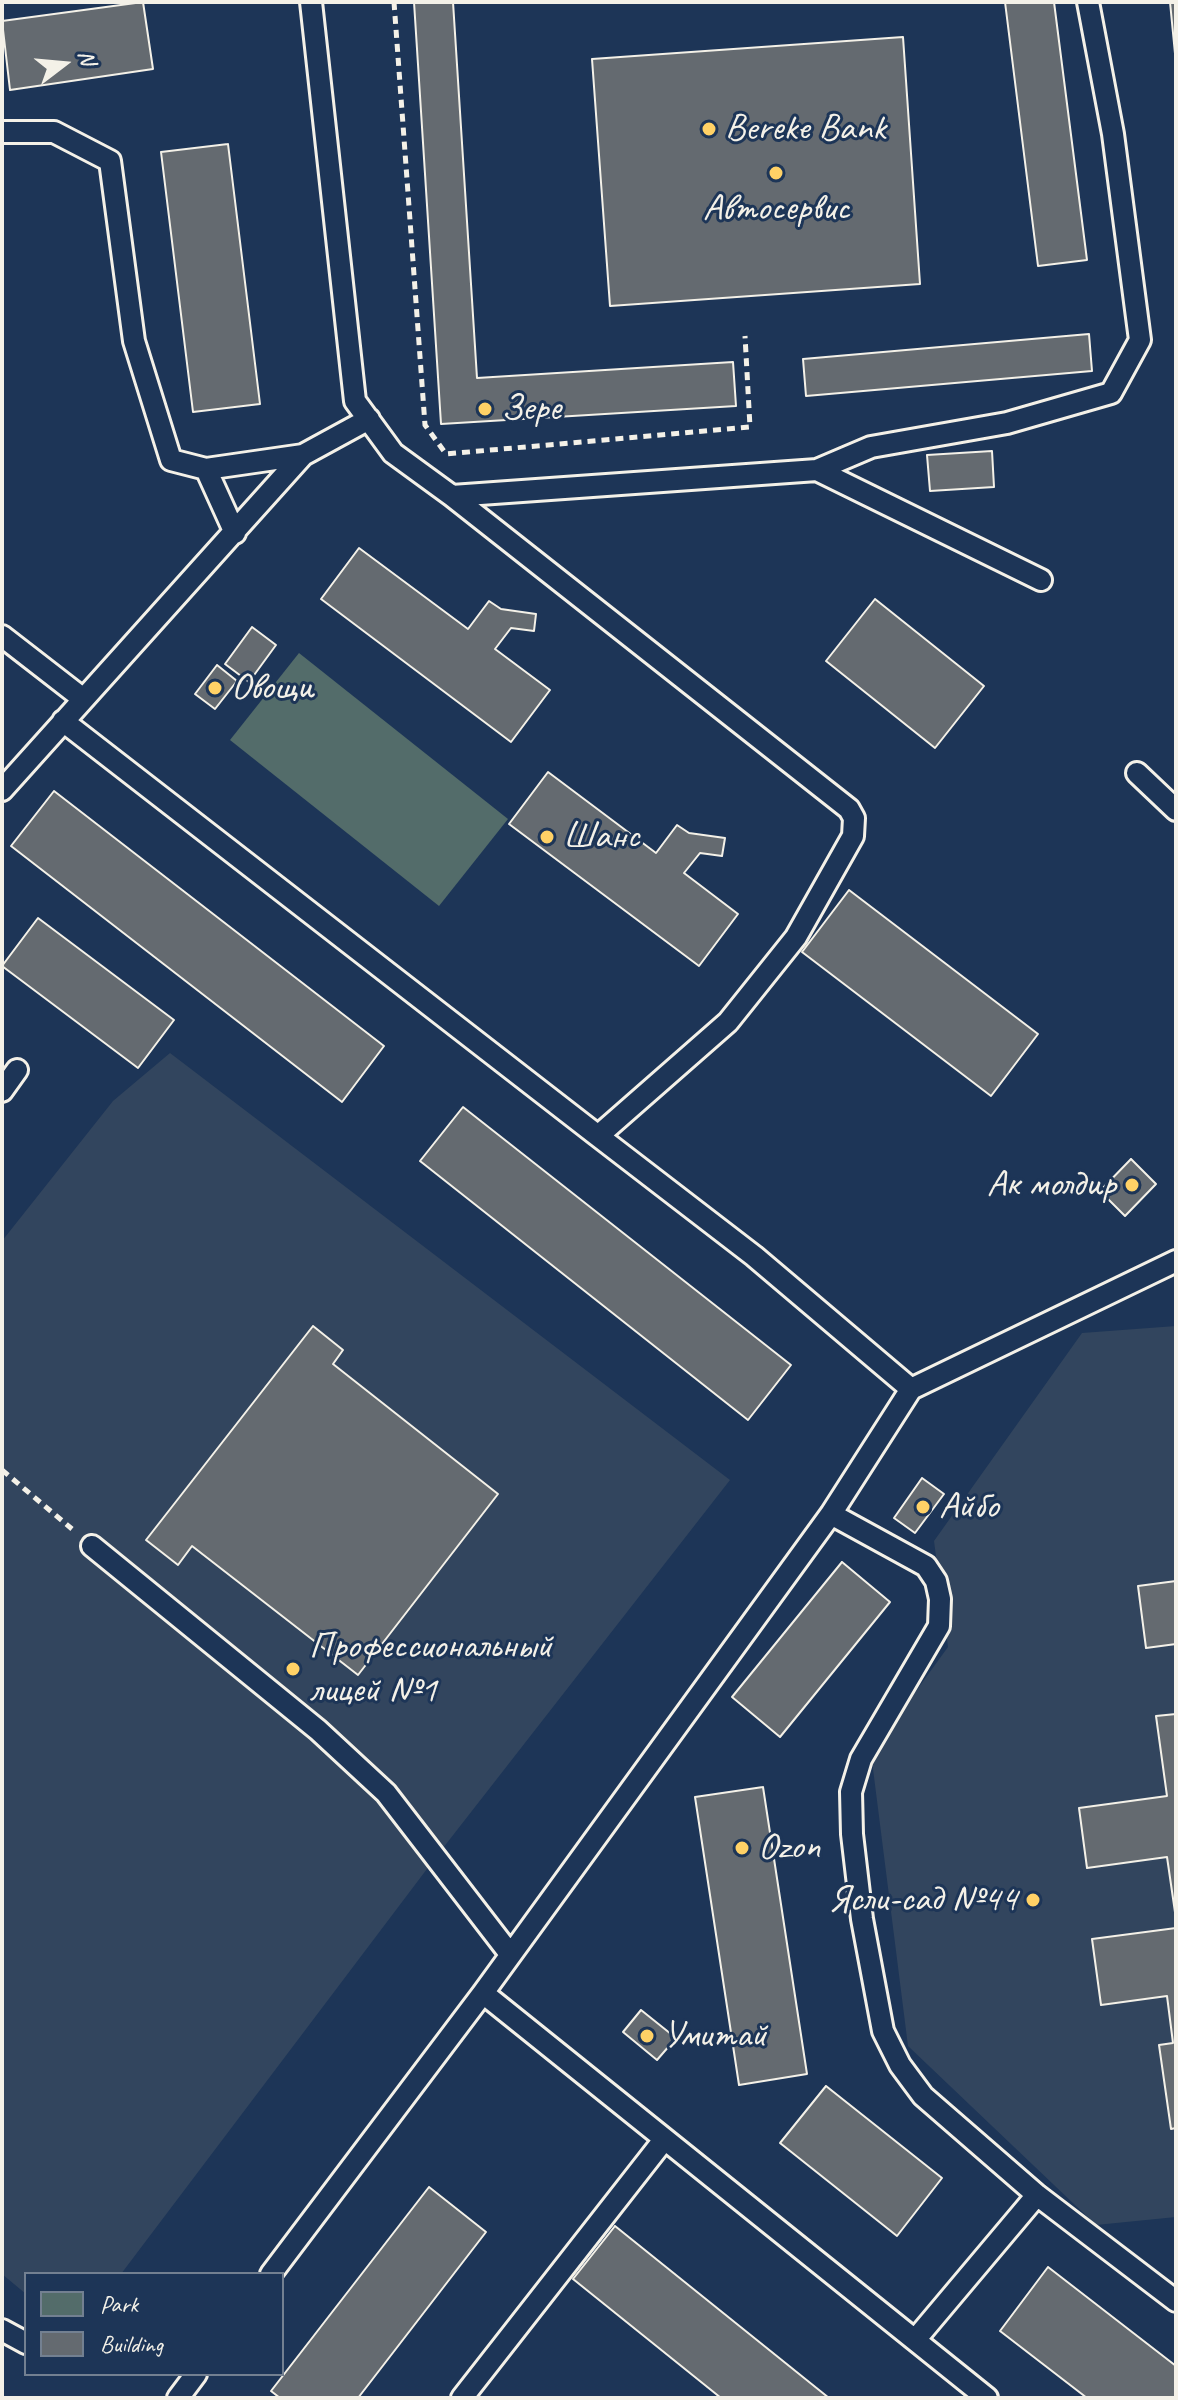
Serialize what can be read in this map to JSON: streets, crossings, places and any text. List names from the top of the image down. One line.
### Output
{"places":["Bereke Bank","Автосервис","Зере","Овощи","Шанс","Ак молдир","Айбо","Профессиональный лицей №1","Ozon","Ясли-сад №44","Умитай"],"legend":["Park","Building"],"north":"right"}
